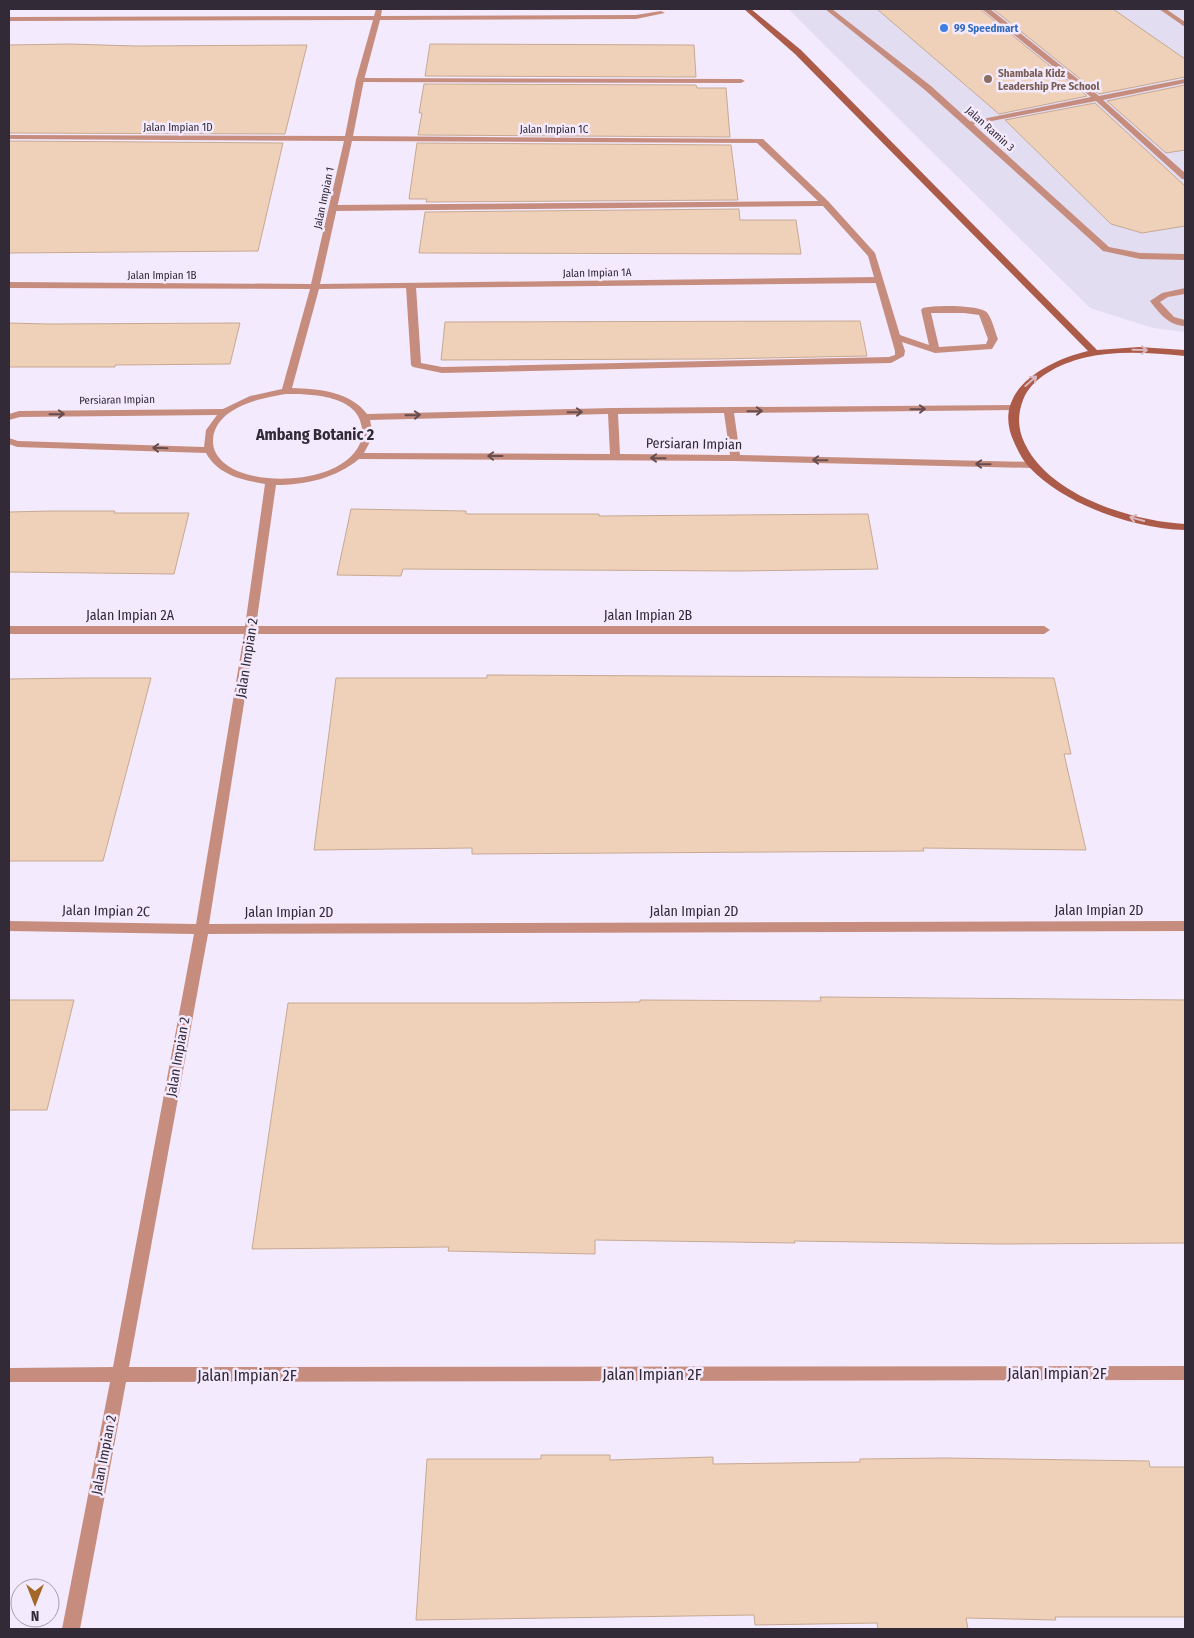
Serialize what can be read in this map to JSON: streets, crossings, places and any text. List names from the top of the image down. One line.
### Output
{"streets":{"street":["Jalan Impian 1D","Jalan Impian 1C","Jalan Ramin 3","Jalan Impian 1","Jalan Impian 1A","Jalan Impian 1B","Persiaran Impian","Jalan Impian 2A","Jalan Impian 2B","Jalan Impian 2","Jalan Impian 2D","Jalan Impian 2C","Jalan Impian 2F"]},"crossings":[["Jalan Impian 1D","Jalan Impian 1C"],["Jalan Impian 1D","Jalan Impian 1"],["Jalan Impian 1C","Jalan Impian 1"],["Jalan Impian 1","Jalan Impian 1A"],["Jalan Impian 1","Jalan Impian 1B"],["Jalan Impian 1","Persiaran Impian"],["Jalan Impian 1","Jalan Impian 2"],["Jalan Impian 1A","Jalan Impian 1B"],["Persiaran Impian","Jalan Impian 2"],["Jalan Impian 2A","Jalan Impian 2B"],["Jalan Impian 2A","Jalan Impian 2"],["Jalan Impian 2B","Jalan Impian 2"],["Jalan Impian 2","Jalan Impian 2D"],["Jalan Impian 2","Jalan Impian 2C"],["Jalan Impian 2","Jalan Impian 2F"],["Jalan Impian 2D","Jalan Impian 2C"]],"districts":["Ambang Botanic 2"],"places":["99 Speedmart","Shambala Kidz Leadership Pre School"],"north":"bottom"}
